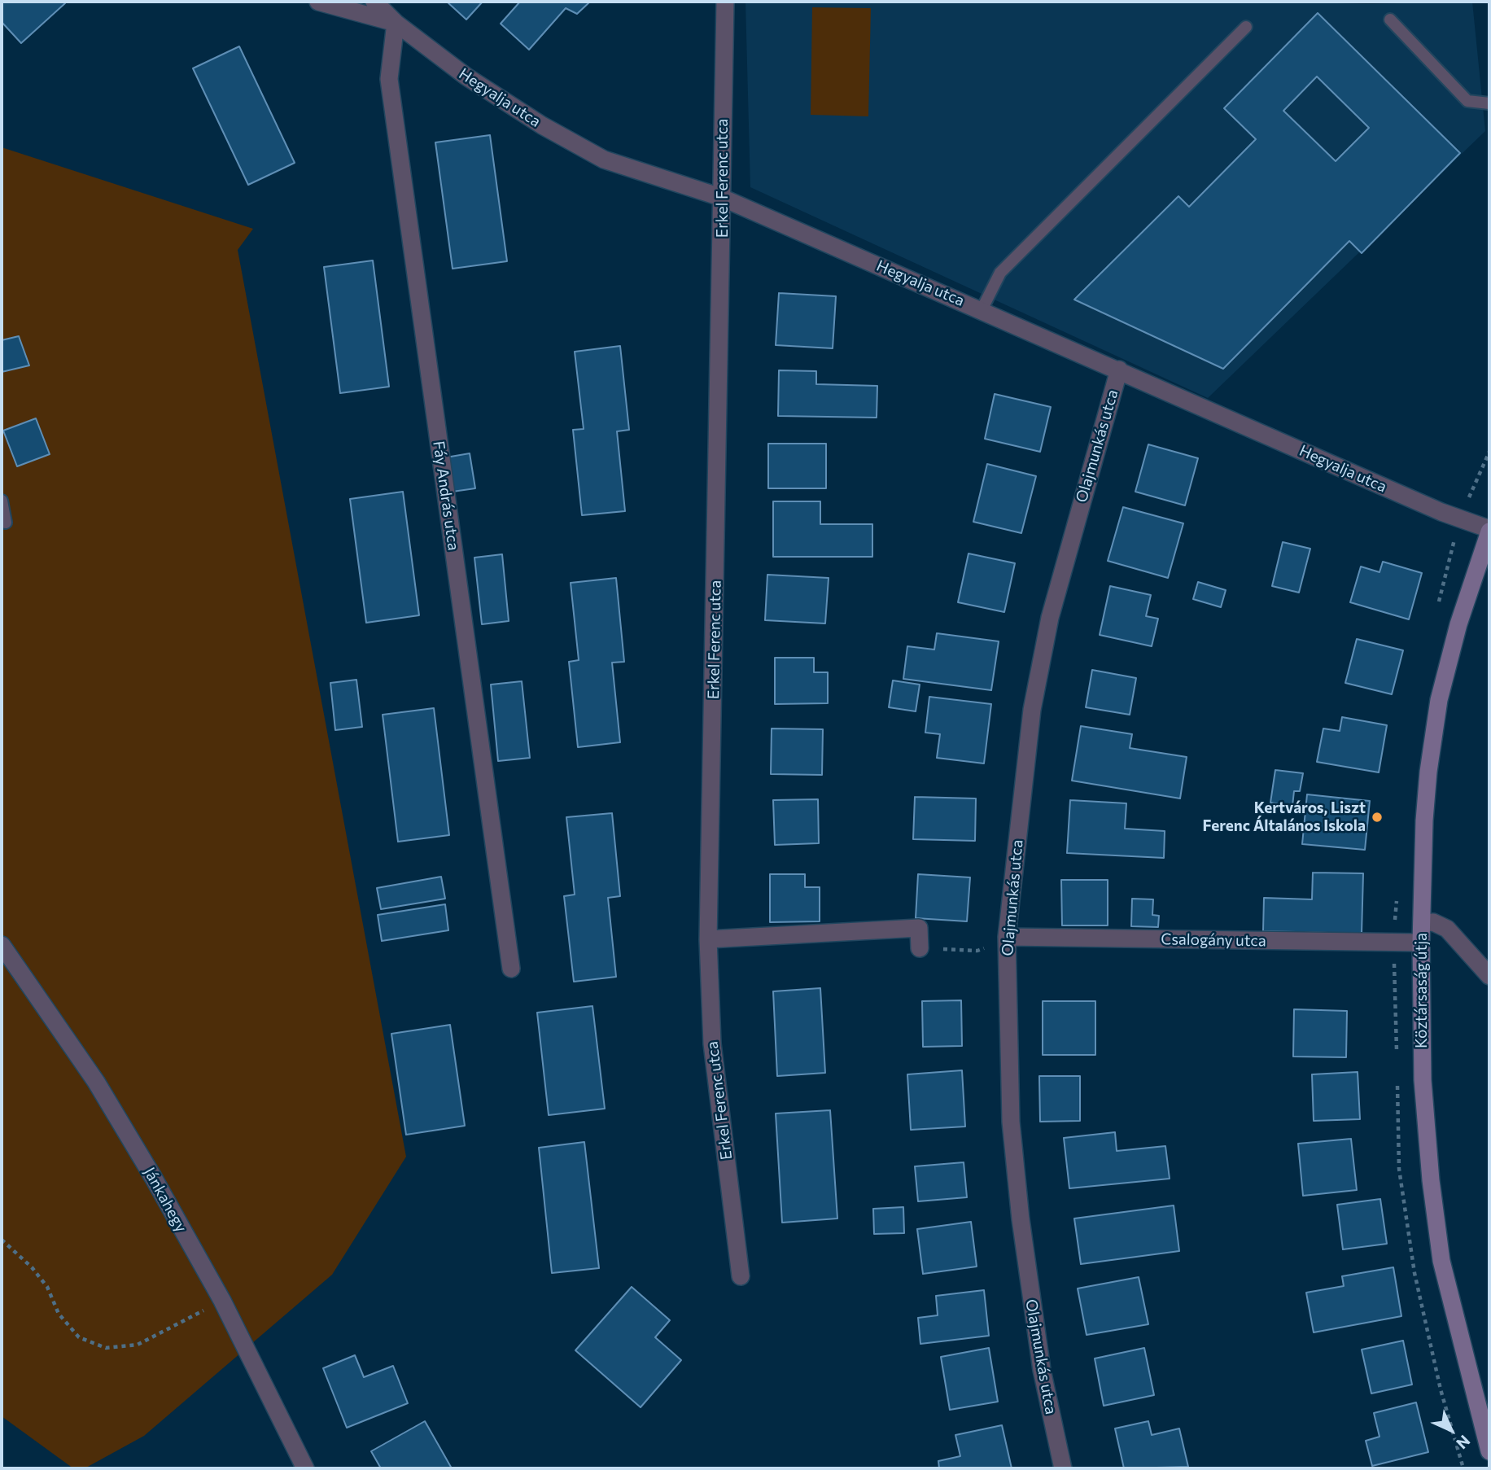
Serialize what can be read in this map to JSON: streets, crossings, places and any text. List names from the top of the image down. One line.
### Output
{"streets":{"street":["Hegyalja utca","Erkel Ferenc utca","Olajmunkás utca","Fáy András utca","Csalogány utca","Köztársaság útja","Jánkahegy"]},"crossings":[["Hegyalja utca","Erkel Ferenc utca"],["Hegyalja utca","Olajmunkás utca"],["Hegyalja utca","Fáy András utca"],["Hegyalja utca","Köztársaság útja"],["Olajmunkás utca","Csalogány utca"],["Csalogány utca","Köztársaság útja"]],"places":["Kertváros, Liszt Ferenc Általános Iskola"],"north":"bottom right"}
